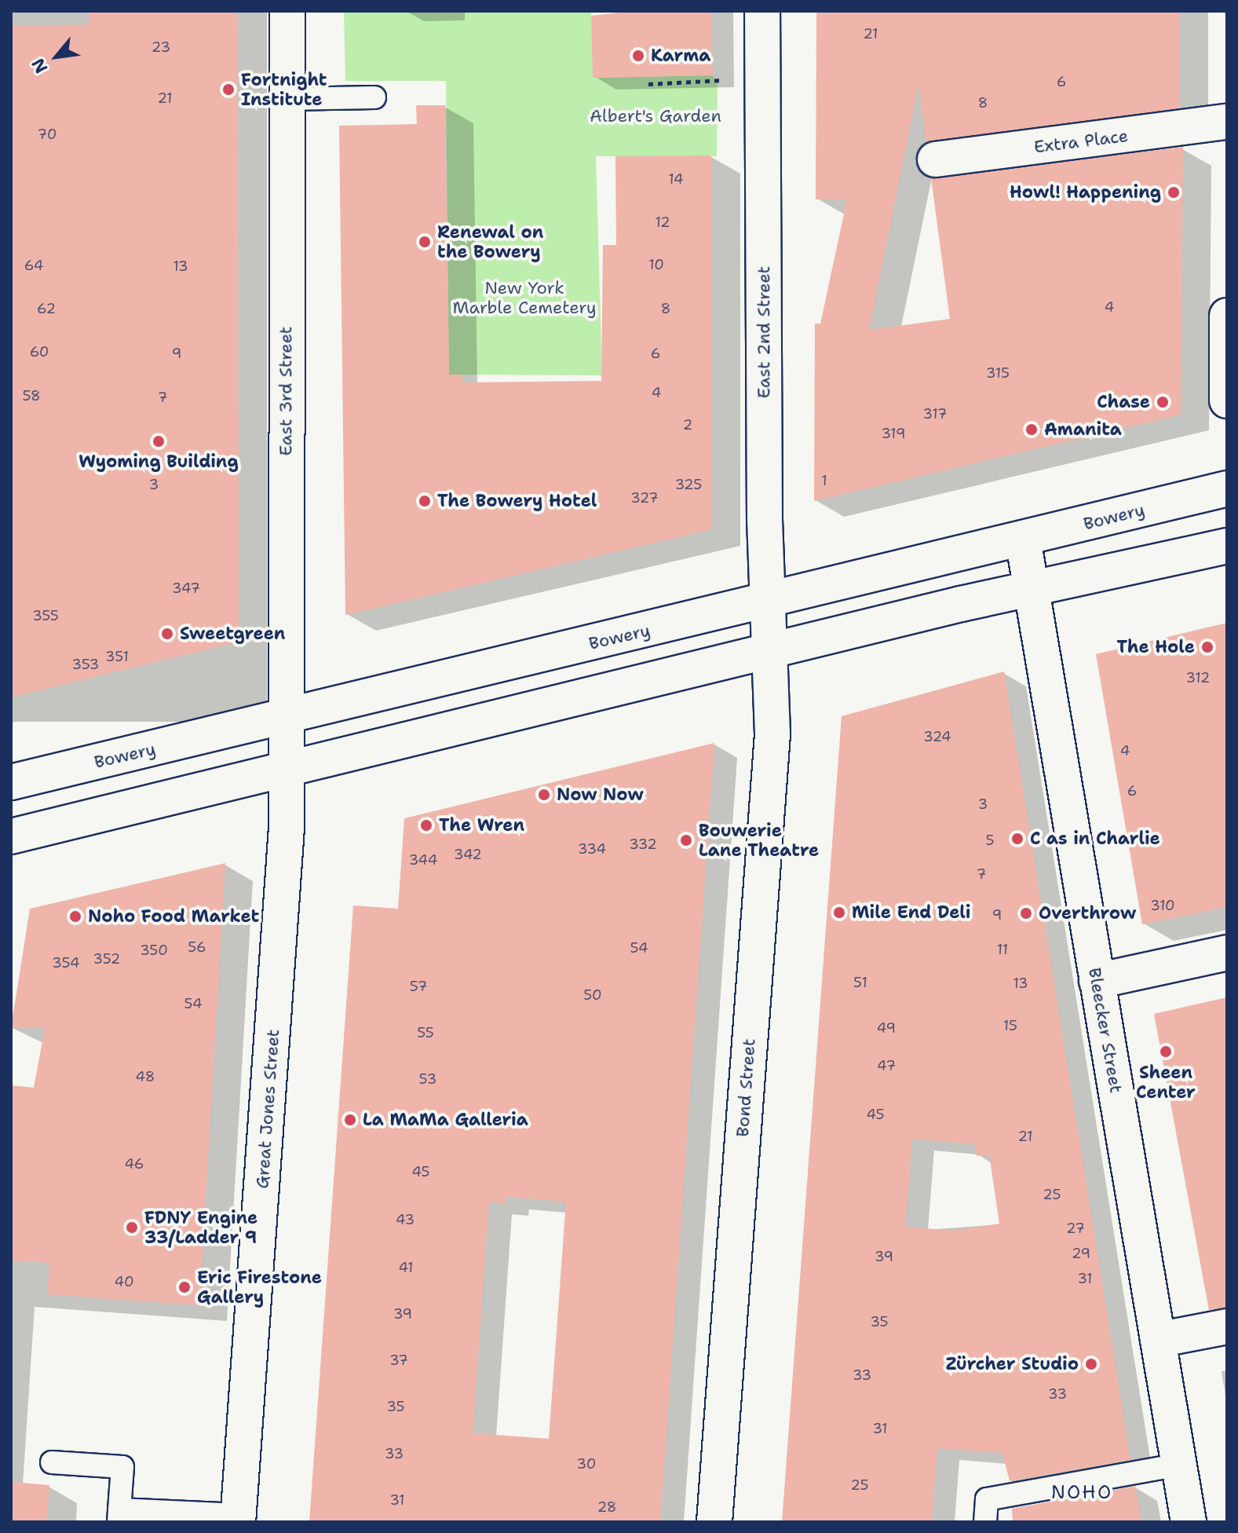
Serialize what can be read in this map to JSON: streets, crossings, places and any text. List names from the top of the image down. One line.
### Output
{"streets":{"street":["Extra Place","East 2nd Street","East 3rd Street","Bowery","Bleecker Street","Bond Street","Great Jones Street"]},"crossings":[["East 2nd Street","Bowery"],["East 2nd Street","Bond Street"],["East 3rd Street","Bowery"],["East 3rd Street","Great Jones Street"],["Bowery","Bleecker Street"]],"districts":["NOHO"],"parks":["Albert's Garden","New York Marble Cemetery"],"places":["Karma","Fortnight Institute","Howl! Happening","Renewal on the Bowery","Chase","Amanita","Wyoming Building","The Bowery Hotel","Sweetgreen","The Hole","Now Now","The Wren","C as in Charlie","Bouwerie Lane Theatre","Mile End Deli","Overthrow","Noho Food Market","Sheen Center","La MaMa Galleria","FDNY Engine 33/Ladder 9","Eric Firestone Gallery","Zürcher Studio"],"house_numbers":["21","23","6","21","8","70","14","12","10","64","13","4","62","8","60","9","6","315","4","58","7","317","2","319","1","3","325","327","347","355","351","353","312","324","4","6","3","5","332","334","342","344","7","310","9","56","54","11","350","352","354","51","13","57","50","54","15","49","55","47","48","53","45","21","46","45","25","43","27","29","39","41","31","40","39","35","37","33","33","35","31","33","30","25","31","28"],"north":"bottom left"}
